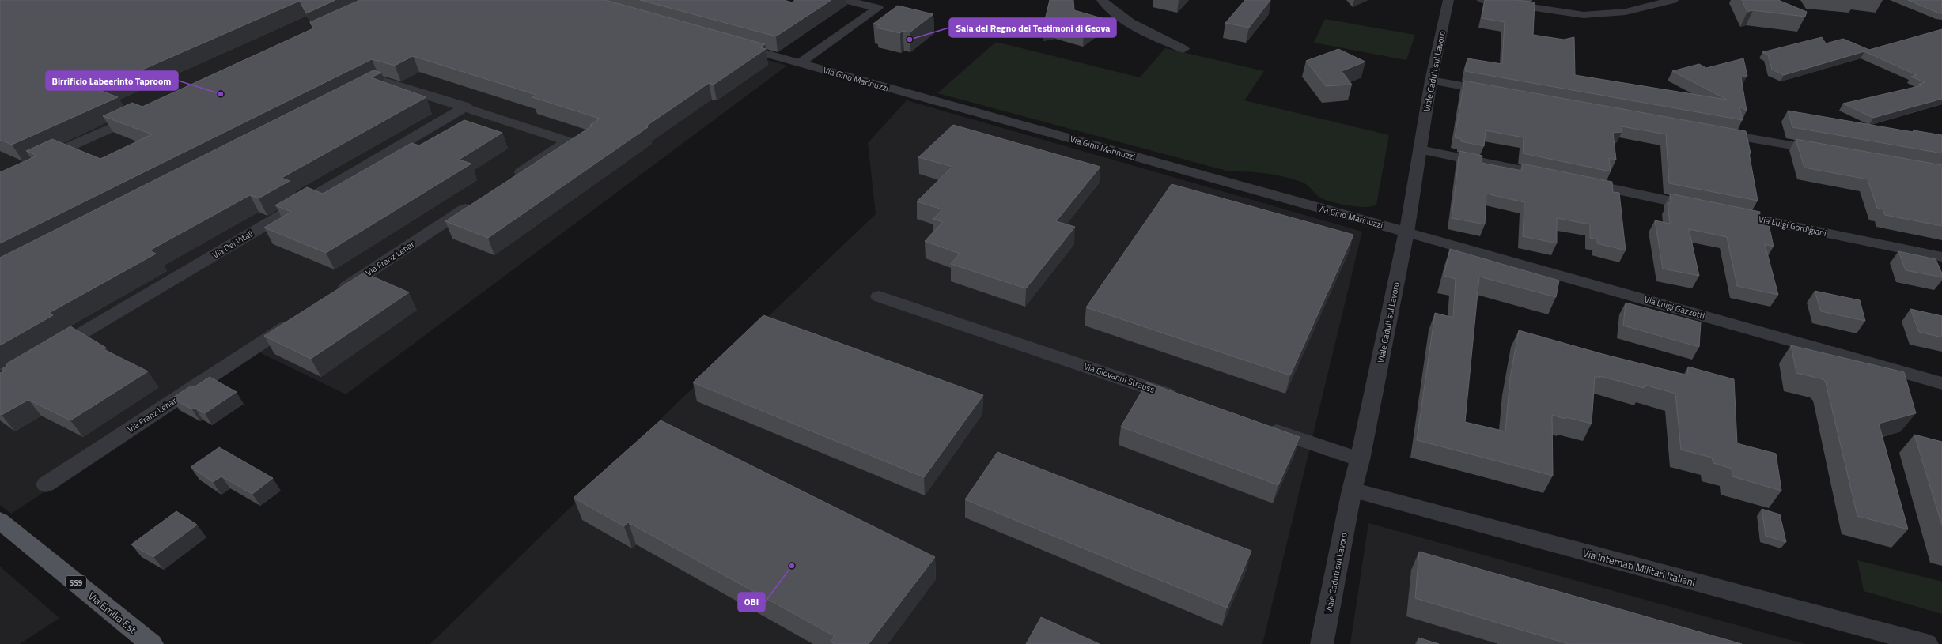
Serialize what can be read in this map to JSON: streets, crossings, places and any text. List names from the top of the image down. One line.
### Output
{"streets":{"main road":["SS9","Via Emilia Est"],"street":["Viale Caduti sul Lavoro","Via Gino Marinuzzi","Via Luigi Gordigiani","Via Dei Vitali","Via Franz Lehar","Via Luigi Gazzotti","Via Giovanni Strauss","Via Internati Militari Italiani"]},"crossings":[["Viale Caduti sul Lavoro","Via Gino Marinuzzi"],["Viale Caduti sul Lavoro","Via Luigi Gazzotti"],["Viale Caduti sul Lavoro","Via Internati Militari Italiani"],["Via Gino Marinuzzi","Via Luigi Gazzotti"]],"places":["Sala del Regno dei Testimoni di Geova","Birrificio Labeerinto Taproom","OBI"]}
